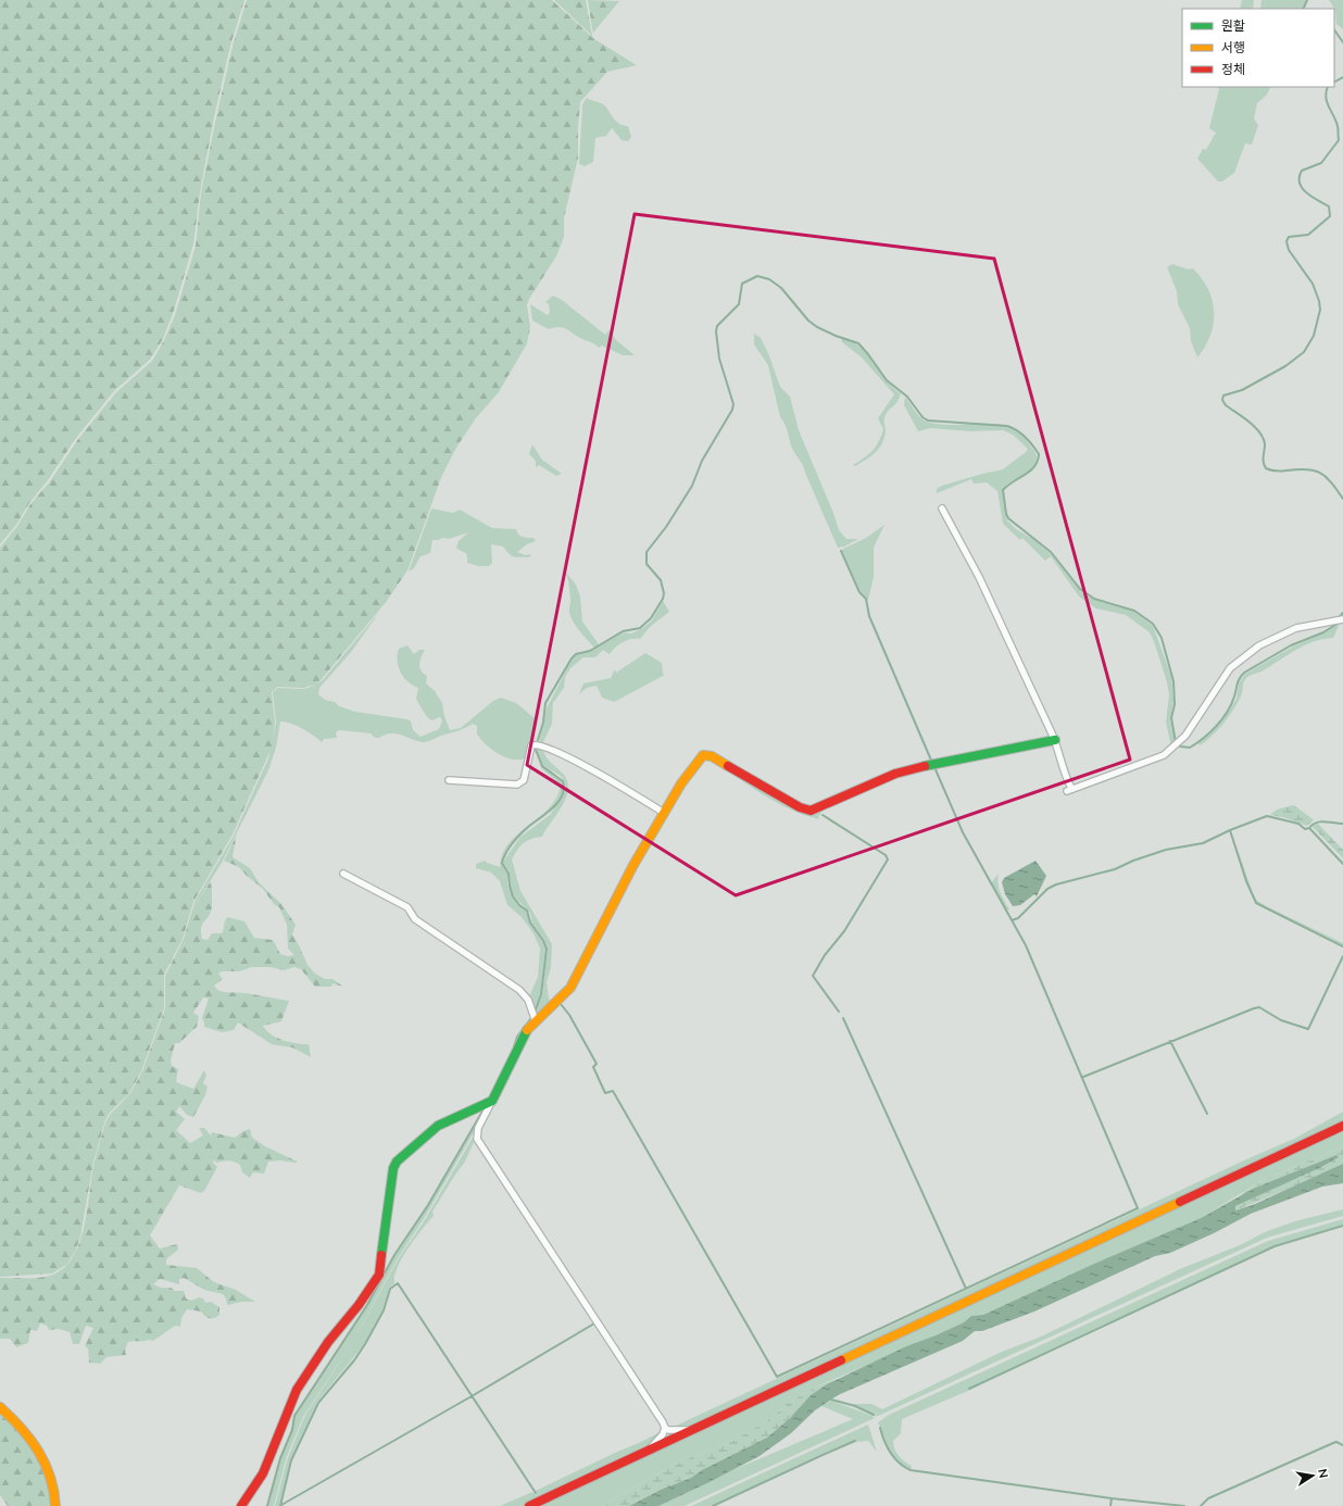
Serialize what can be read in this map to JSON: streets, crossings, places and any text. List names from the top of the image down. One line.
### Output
{"legend":["원활","서행","정체"],"north":"right"}
